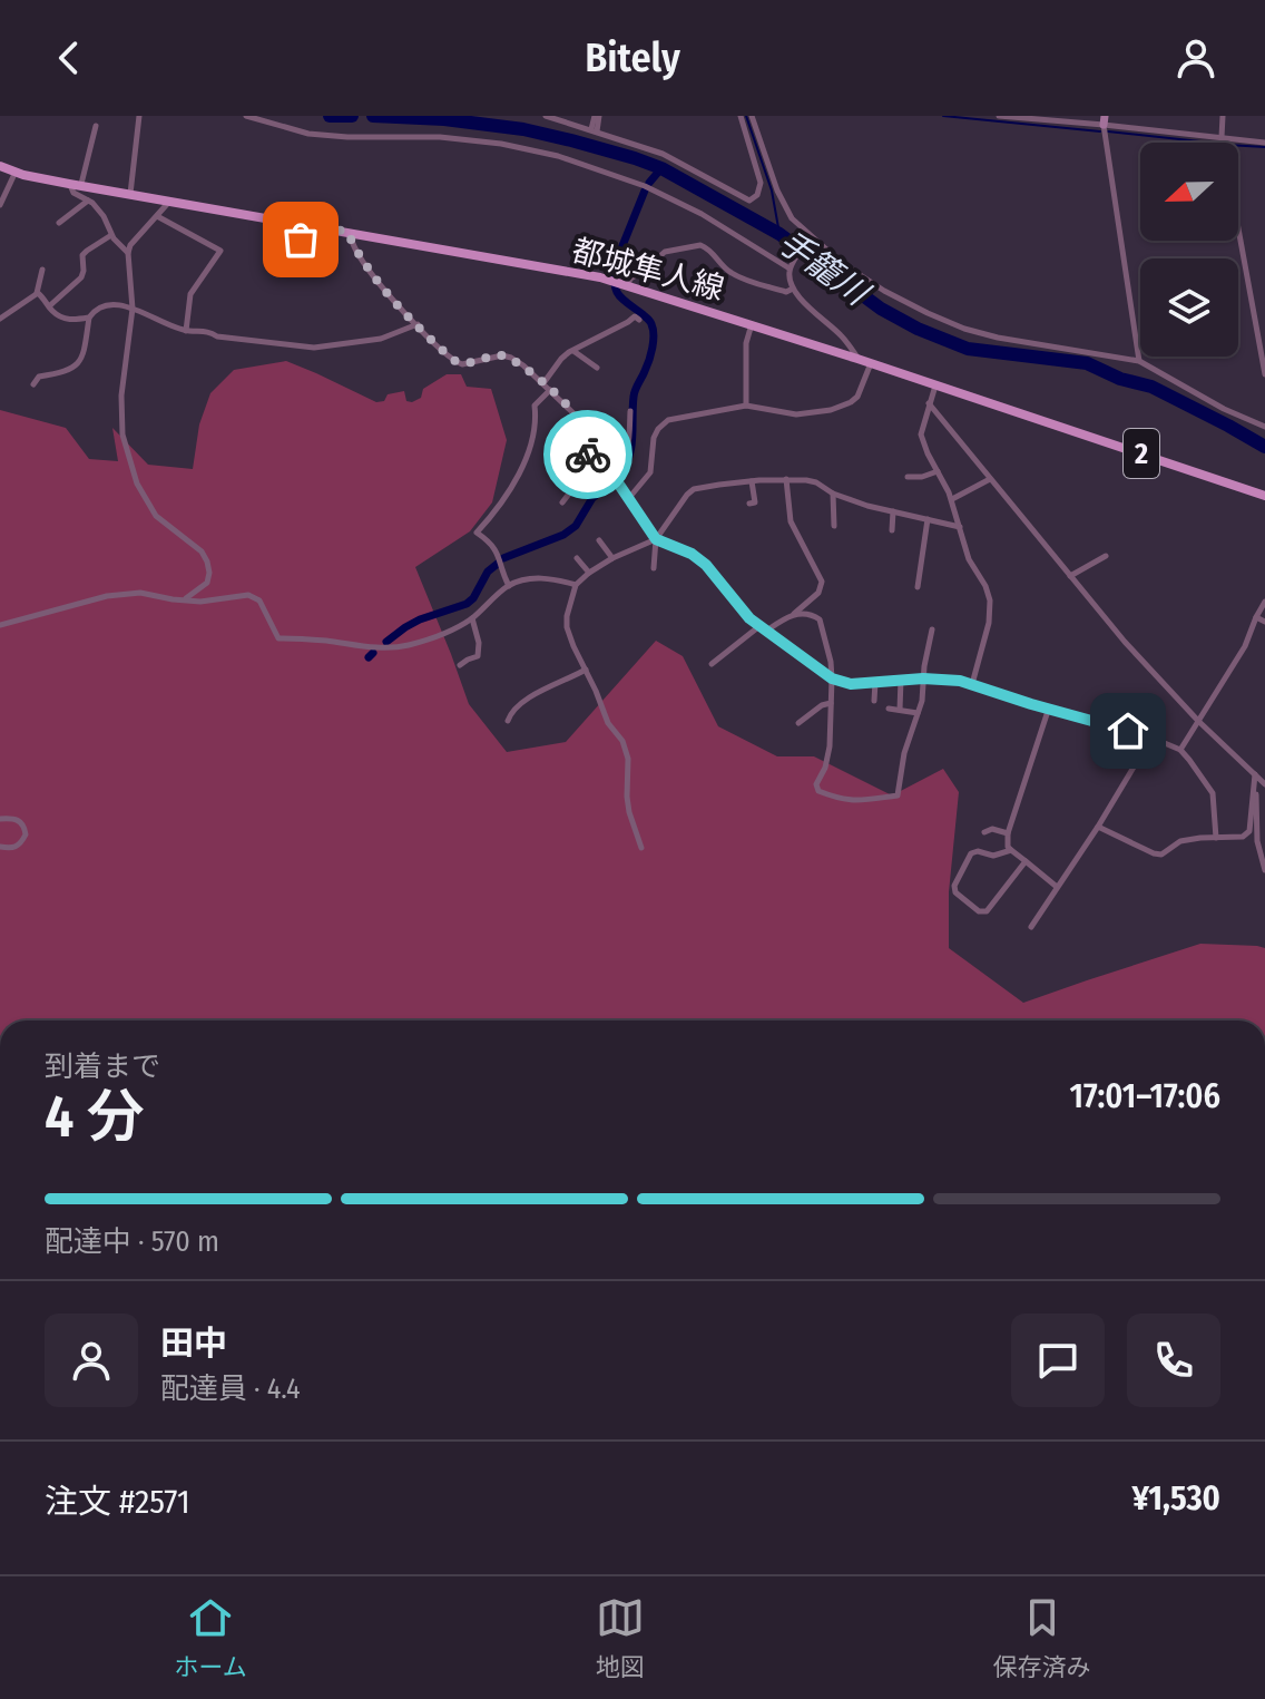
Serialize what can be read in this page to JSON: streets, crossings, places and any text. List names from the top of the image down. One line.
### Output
{"streets":{"main road":["都城隼人線","2"]},"water":["手籠川"],"north":"left","page":{"header":"Bitely","heading":["4 分","到着まで","17:01–17:06"],"panel":["田中","配達員 · 4.4","注文 #2571","¥1,530"],"bar":"配達中 · 570 m","tabs":["ホーム","地図","保存済み"]}}
